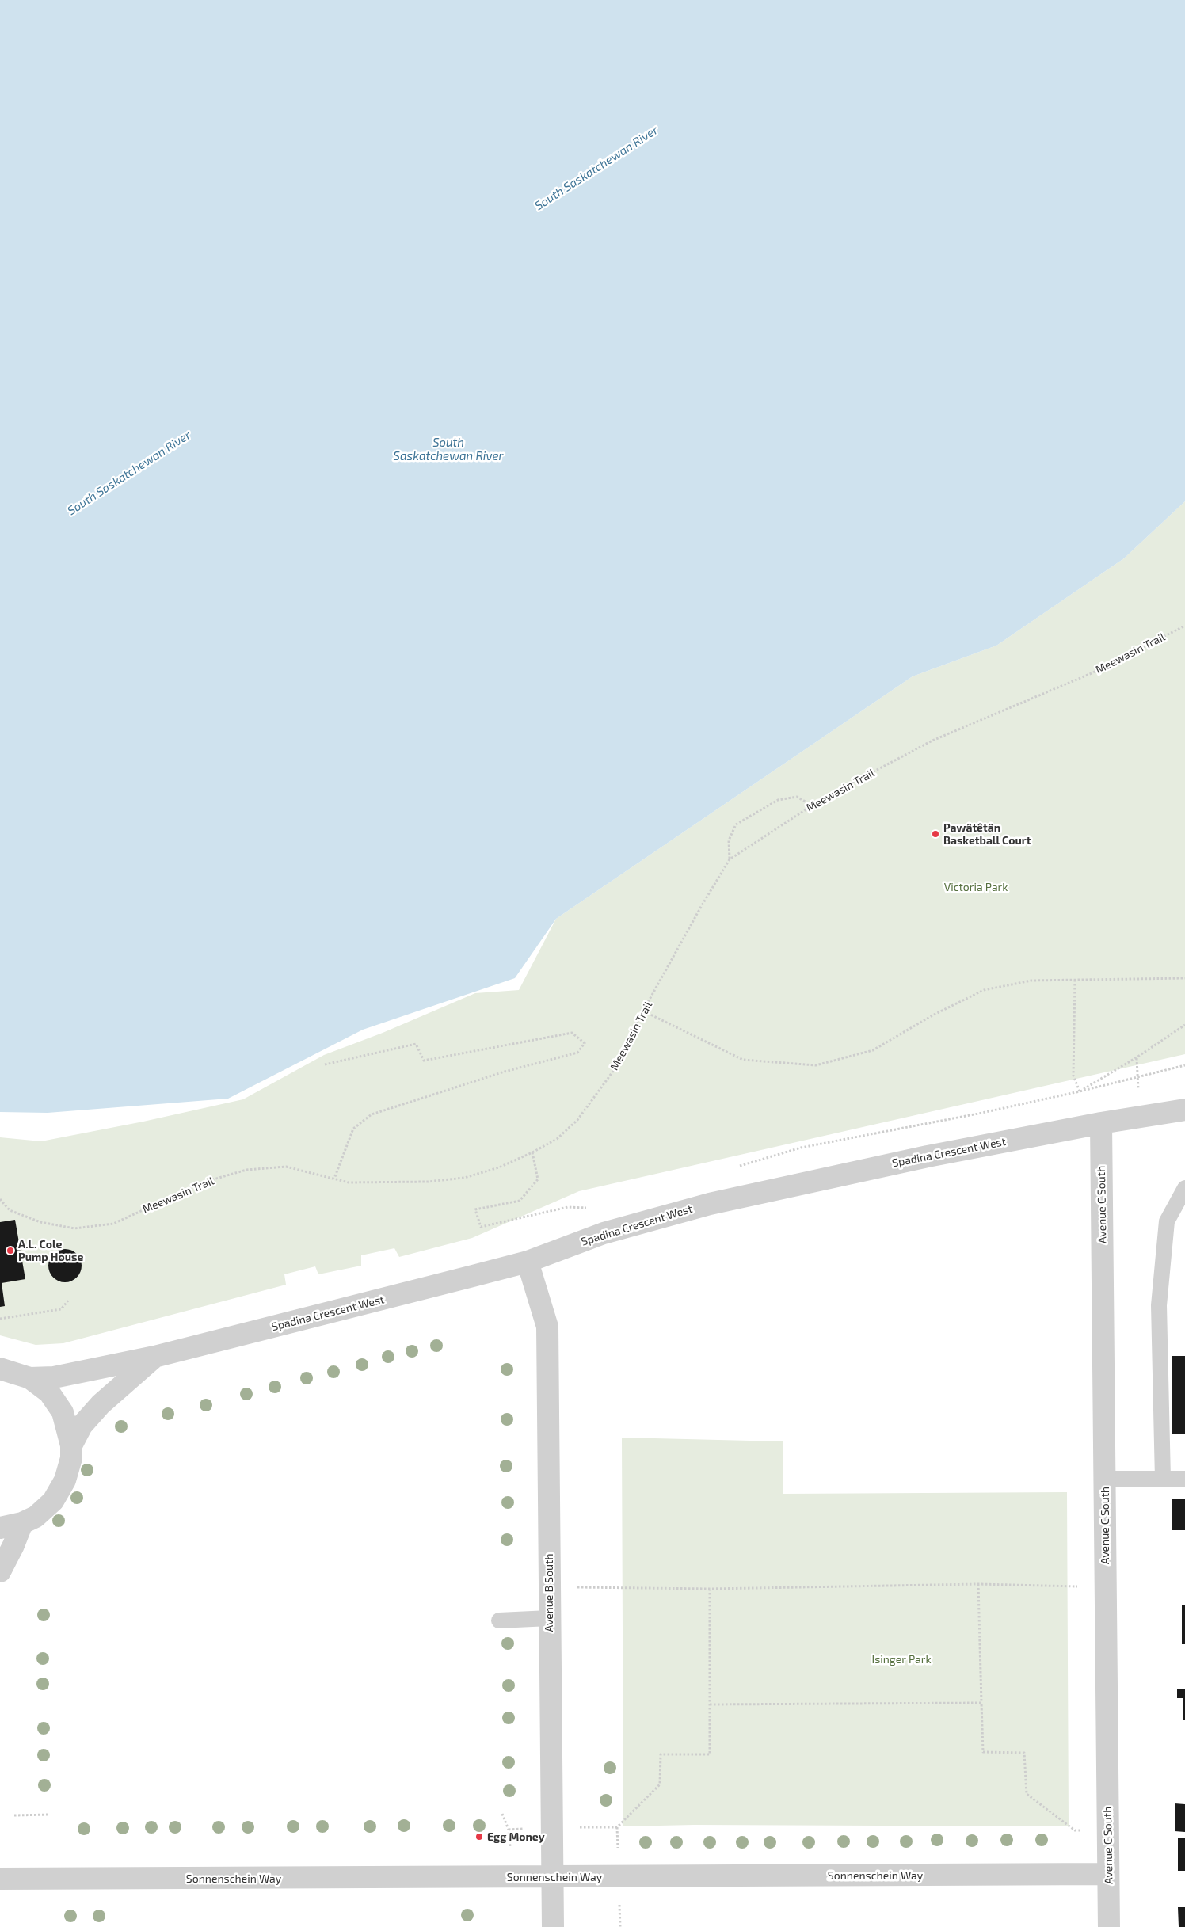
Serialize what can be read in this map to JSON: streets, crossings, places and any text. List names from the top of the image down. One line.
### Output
{"streets":{"street":["Spadina Crescent West","Avenue C South","Avenue B South","Sonnenschein Way"],"path":["Meewasin Trail"]},"crossings":[["Spadina Crescent West","Avenue C South"],["Spadina Crescent West","Avenue B South"],["Avenue C South","Sonnenschein Way"],["Avenue B South","Sonnenschein Way"]],"water":["South Saskatchewan River"],"parks":["Victoria Park","Isinger Park"],"places":["Pawâtêtân Basketball Court","A.L. Cole Pump House","Egg Money"]}
